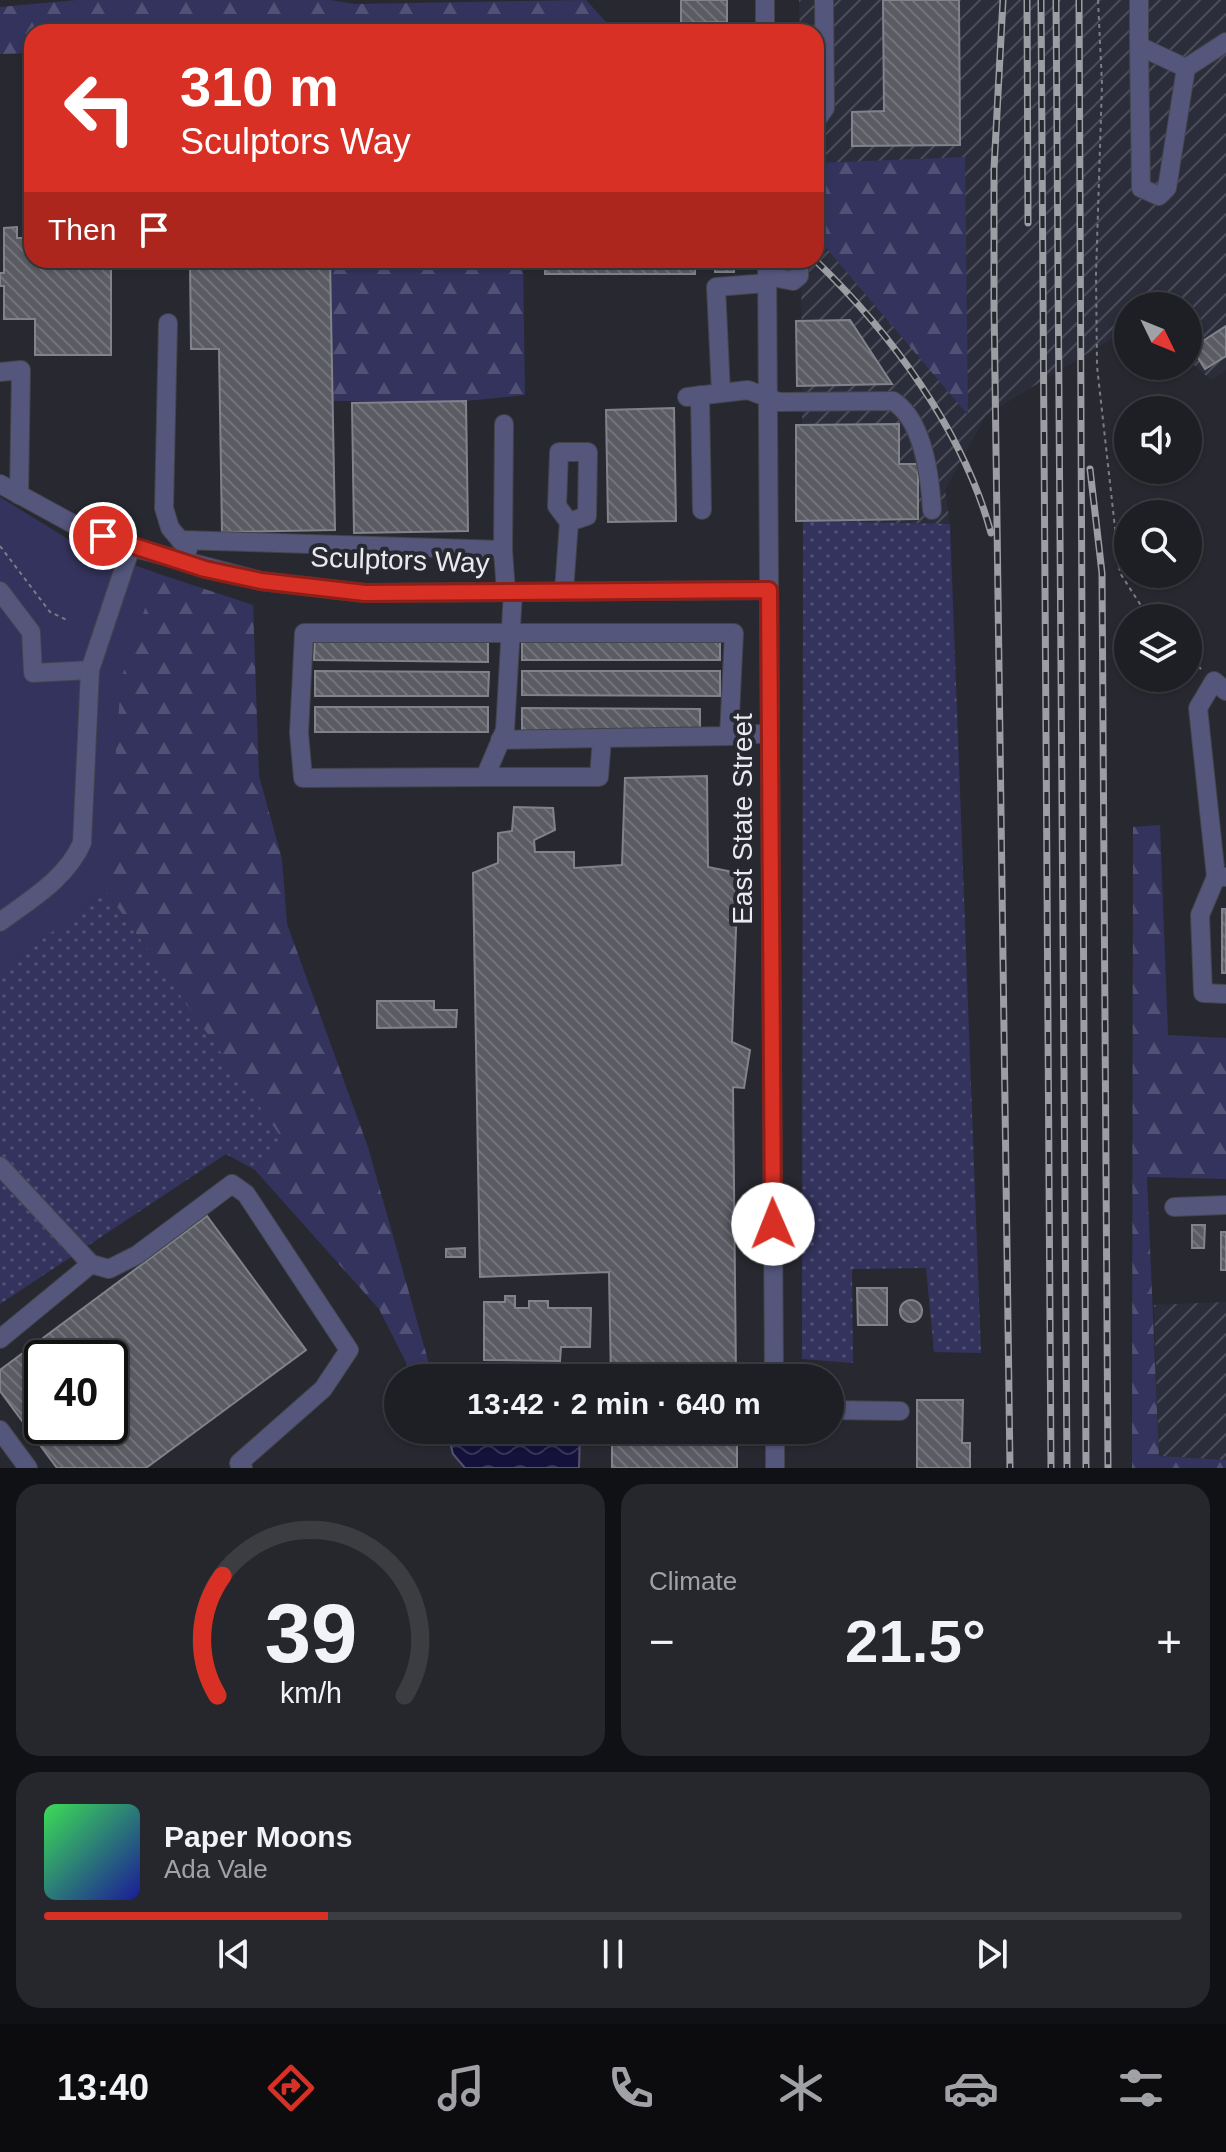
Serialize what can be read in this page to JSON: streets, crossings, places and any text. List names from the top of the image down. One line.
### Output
{"streets":{"street":["Sculptors Way","East State Street"]},"crossings":[["Sculptors Way","East State Street"]],"north":"bottom right","page":{"turn":["310 m","Sculptors Way"],"then":"Then","limit":"40","trip":"13:42 · 2 min · 640 m","tile":"Climate","heat":["−","21.5°","+"],"song":["Paper Moons","Ada Vale"],"tabs":"13:40","gauge":["39","km/h"]}}
